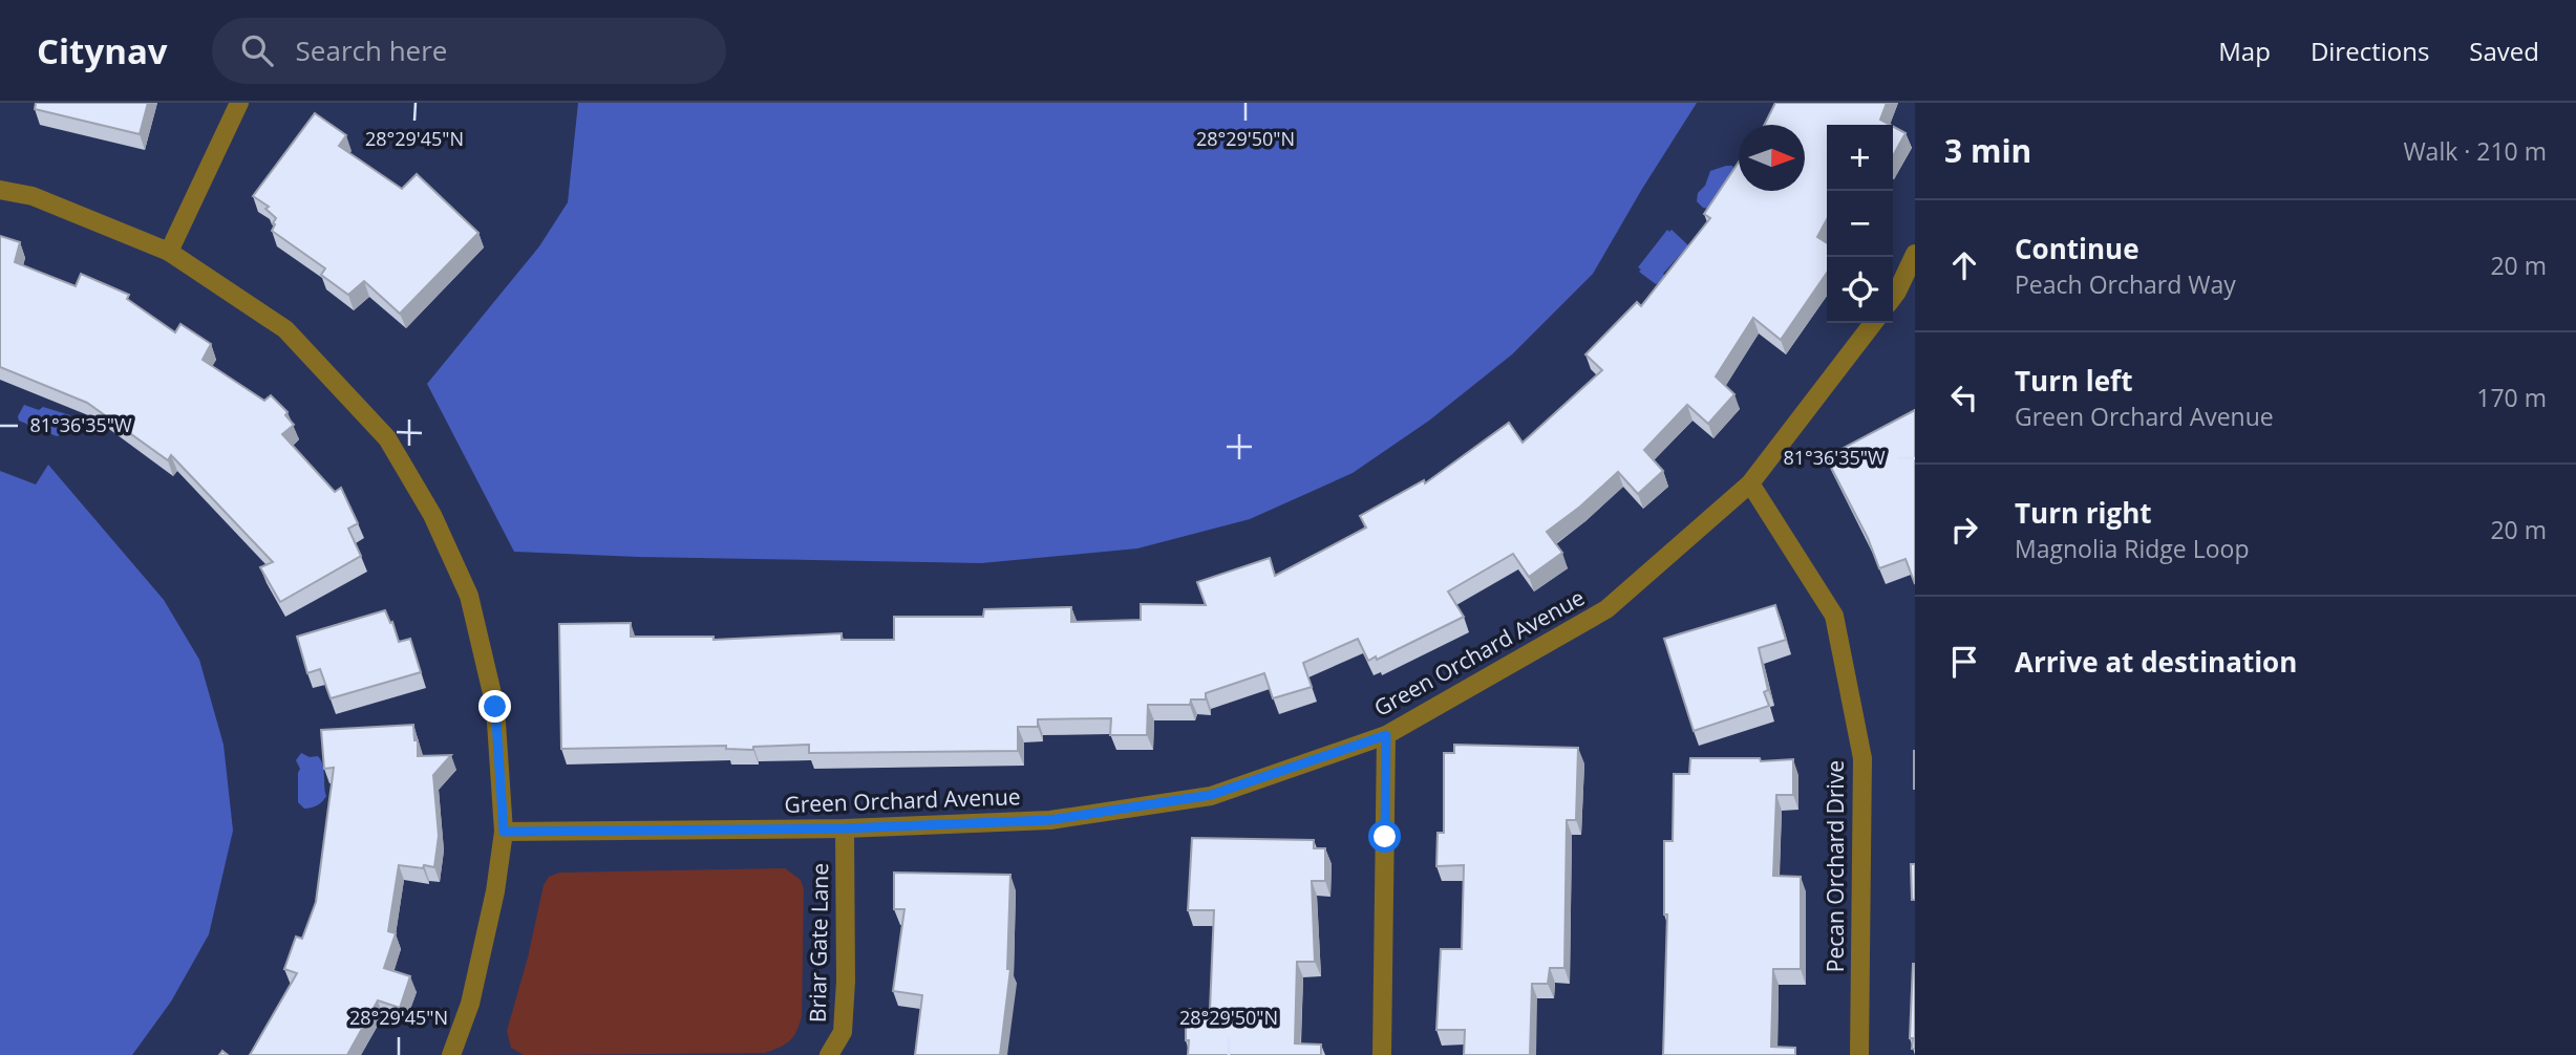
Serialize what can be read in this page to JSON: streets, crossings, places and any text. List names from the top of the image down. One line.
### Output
{"streets":{"street":["Green Orchard Avenue","Pecan Orchard Drive","Briar Gate Lane"]},"crossings":[["Green Orchard Avenue","Pecan Orchard Drive"],["Green Orchard Avenue","Briar Gate Lane"]],"north":"right","page":{"header":"Citynav","search":"Search here","nav":["Map","Directions","Saved"],"heading":["3 min","Walk · 210 m"],"map_buttons":["+","−"],"list":[["Continue","Peach Orchard Way","20 m"],["Turn left","Green Orchard Avenue","170 m"],["Turn right","Magnolia Ridge Loop","20 m"],"Arrive at destination"]},"coordinates":["28°29'45\"N","28°29'50\"N","81°36'35\"W"]}
